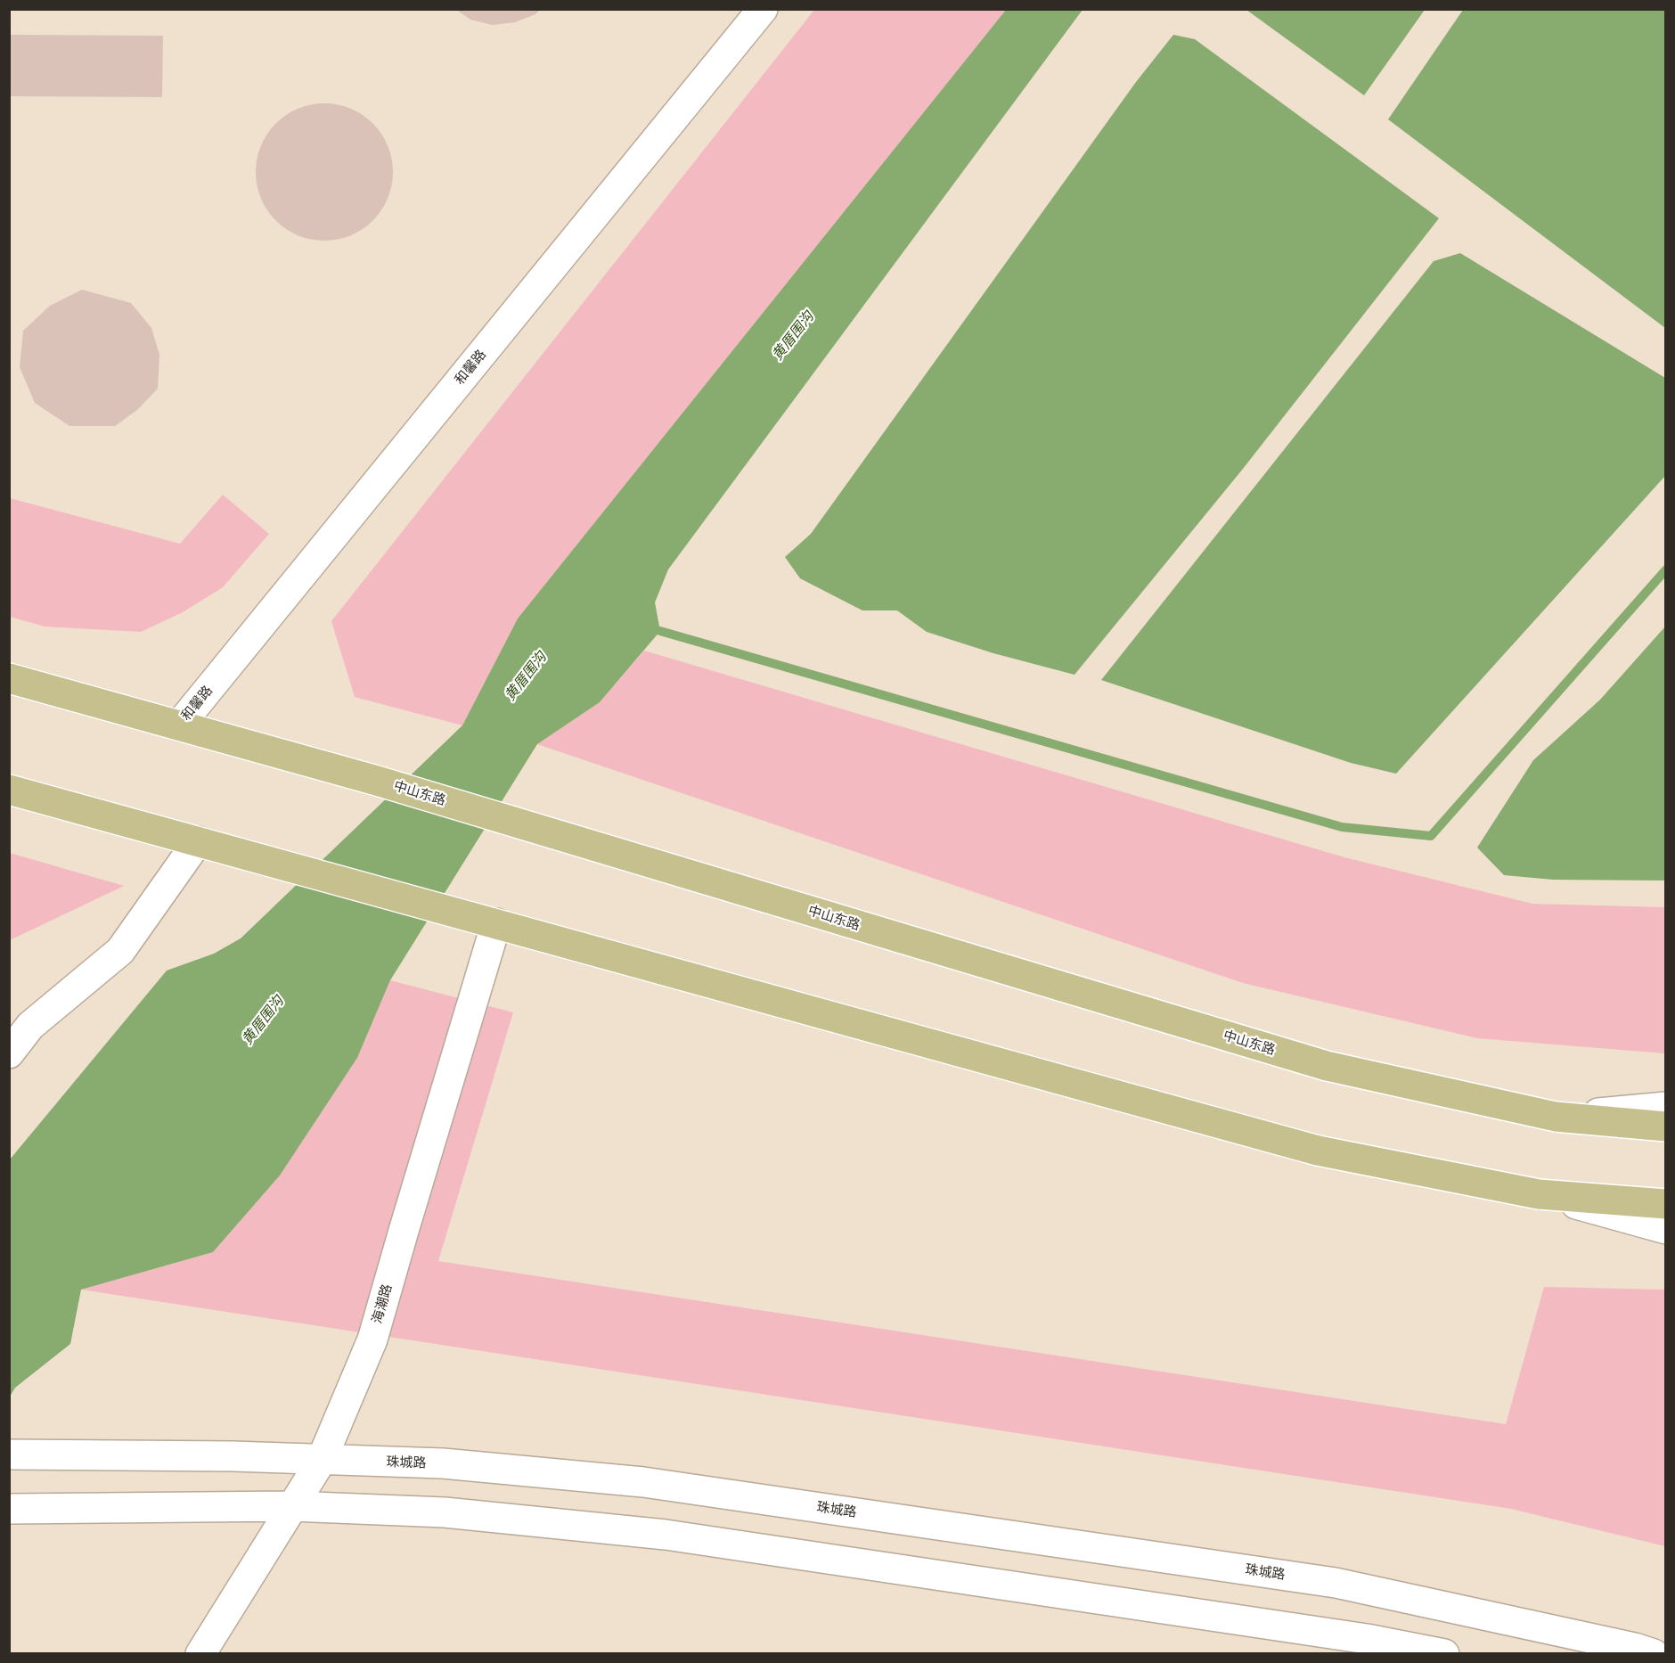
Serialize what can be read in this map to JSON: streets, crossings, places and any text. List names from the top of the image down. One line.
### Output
{"streets":{"main road":["中山东路"],"street":["和馨路","海潮路","珠城路"]},"crossings":[["和馨路","中山东路"],["海潮路","珠城路"]],"water":["黄厝围沟"]}
